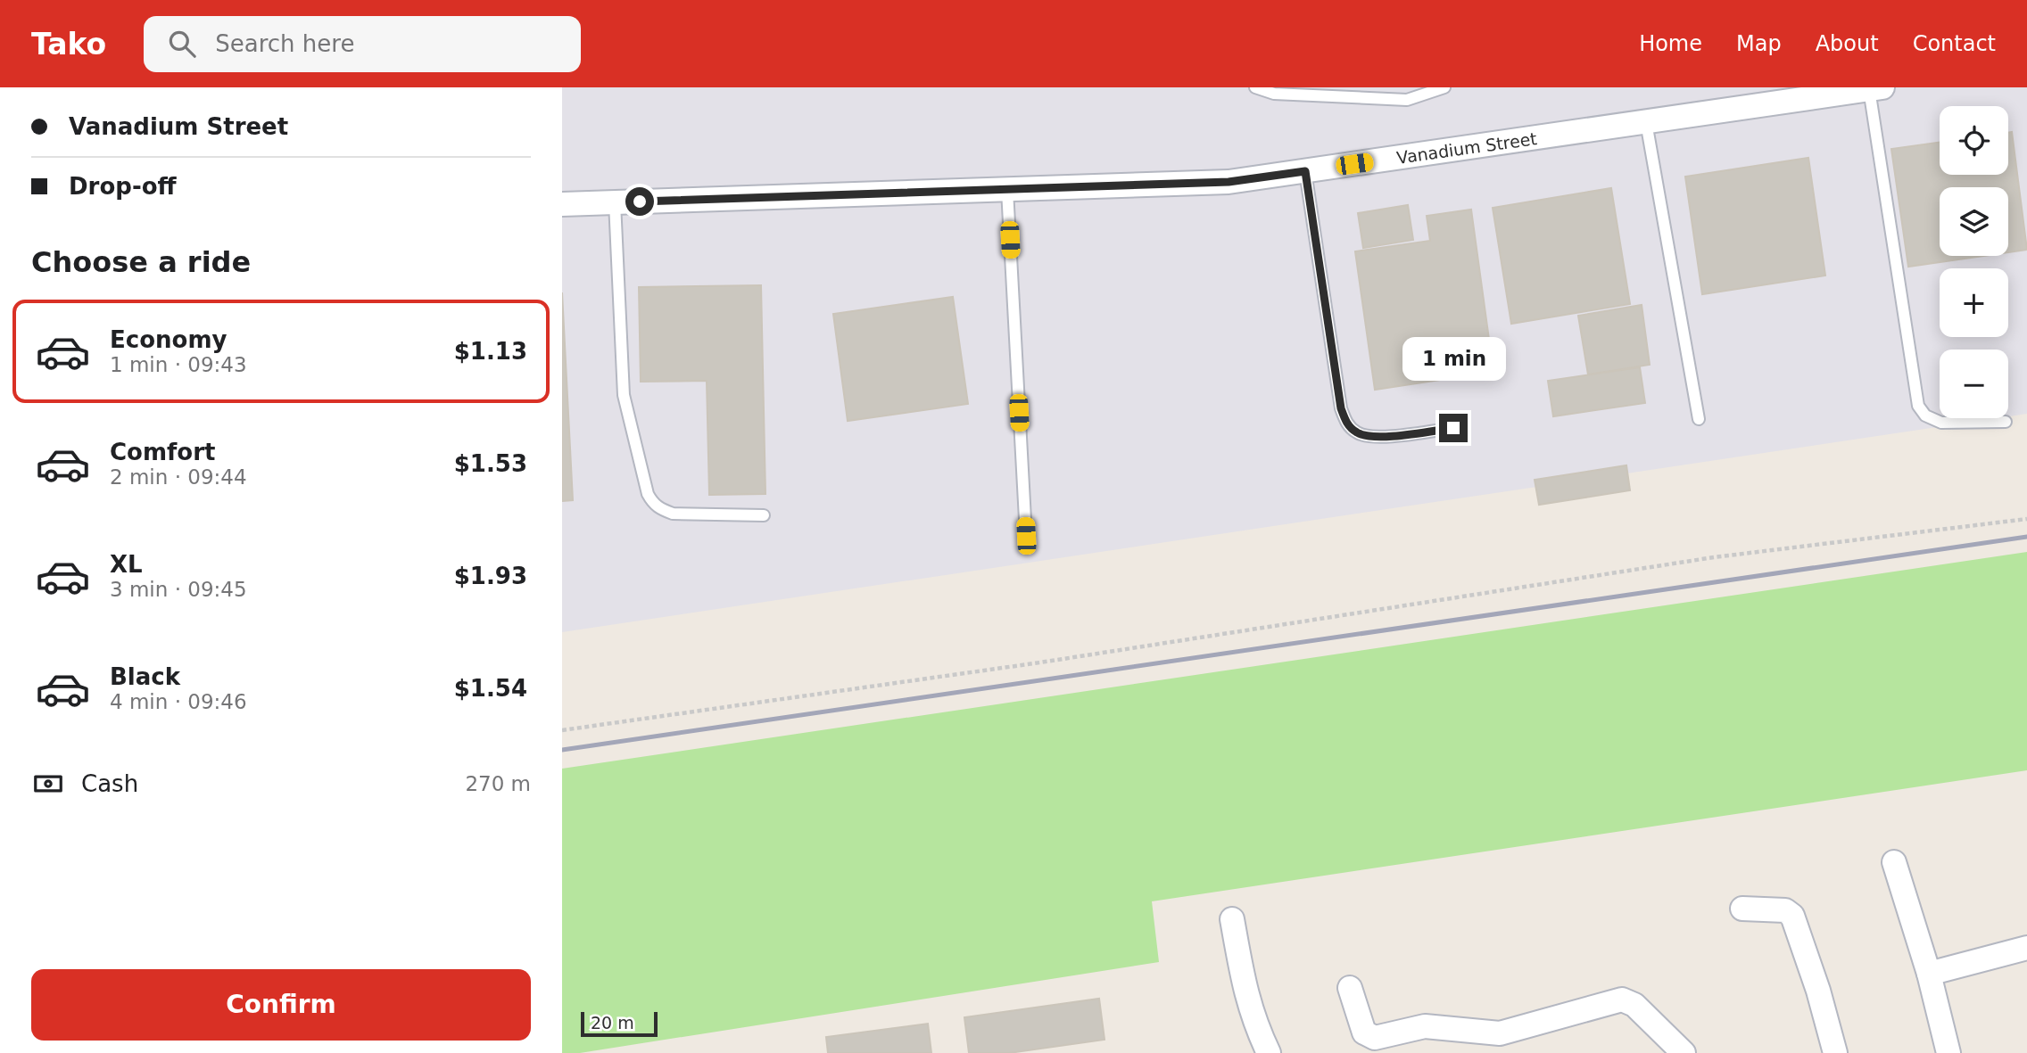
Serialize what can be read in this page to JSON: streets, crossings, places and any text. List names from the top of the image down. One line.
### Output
{"streets":{"street":["Vanadium Street"]},"scale_bar":"20 m","page":{"header":"Tako","search":"Search here","nav":["Home","Map","About","Contact"],"banner":["Vanadium Street","Drop-off"],"map_buttons":["+","−"],"heading":"Choose a ride","list":[{"name":"Economy","note":"1 min · 09:43","value":"$1.13"},{"name":"Comfort","note":"2 min · 09:44","value":"$1.53"},{"name":"XL","note":"3 min · 09:45","value":"$1.93"},{"name":"Black","note":"4 min · 09:46","value":"$1.54"}],"bubble":"1 min","pay":["Cash","270 m"],"buttons":"Confirm","scale":"20 m"}}
